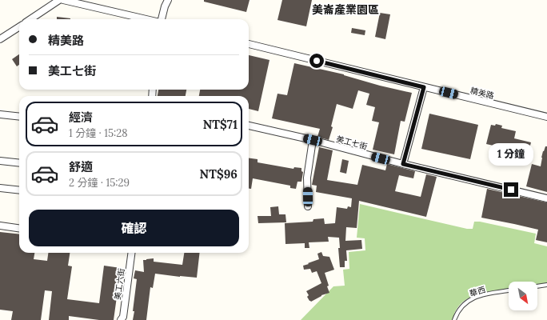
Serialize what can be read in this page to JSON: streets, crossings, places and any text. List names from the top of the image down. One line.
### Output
{"streets":{"street":["精美路","美工七街","美工六街"],"lane":["華西"]},"districts":["美崙產業園區"],"north":"bottom right","page":{"banner":["精美路","美工七街"],"list":[{"name":"經濟","note":"1 分鐘 · 15:28","value":"NT$71"},{"name":"舒適","note":"2 分鐘 · 15:29","value":"NT$96"}],"bubble":"1 分鐘","buttons":"確認"}}
